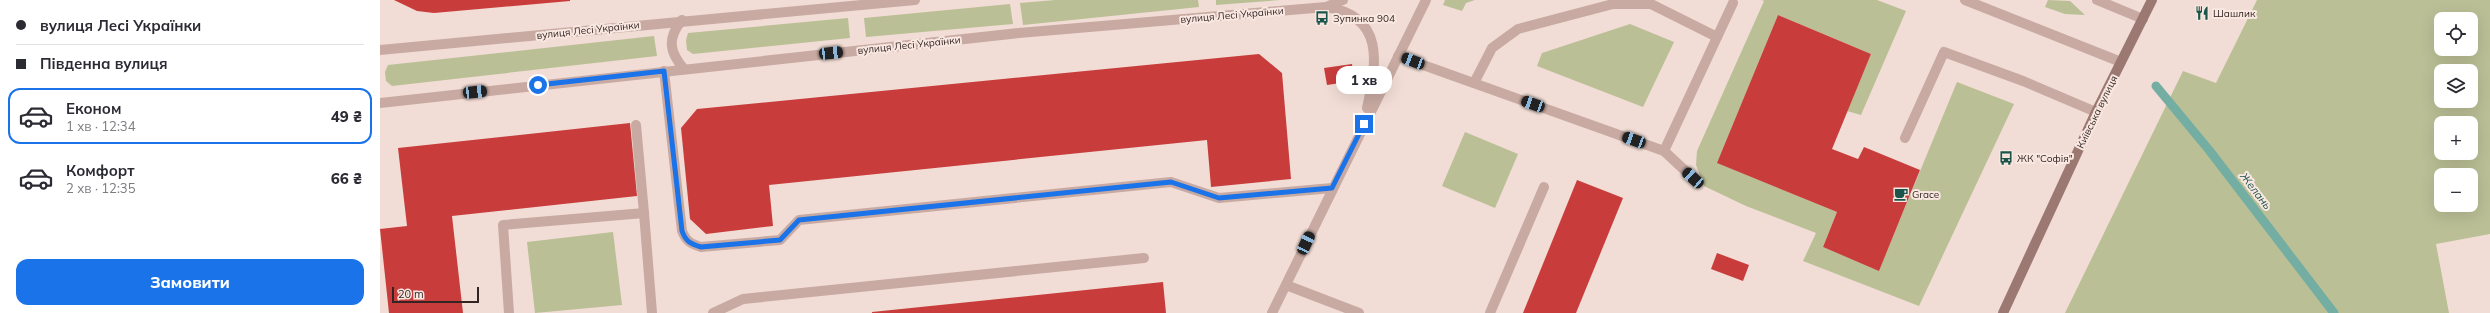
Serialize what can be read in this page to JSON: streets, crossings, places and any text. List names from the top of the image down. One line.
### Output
{"streets":{"main road":["Київська вулиця"],"street":["вулиця Лесі Українки"]},"water":["Желань"],"places":{"restaurant":["Шашлик"],"bus stop":["Зупинка 904","ЖК \"Софія\""],"cafe":["Grace"]},"scale_bar":"20 m","page":{"banner":["вулиця Лесі Українки","Південна вулиця"],"map_buttons":["+","−"],"bubble":"1 хв","list":[{"name":"Економ","note":"1 хв · 12:34","value":"49 ₴"},{"name":"Комфорт","note":"2 хв · 12:35","value":"66 ₴"}],"buttons":"Замовити","scale":"20 m"}}
